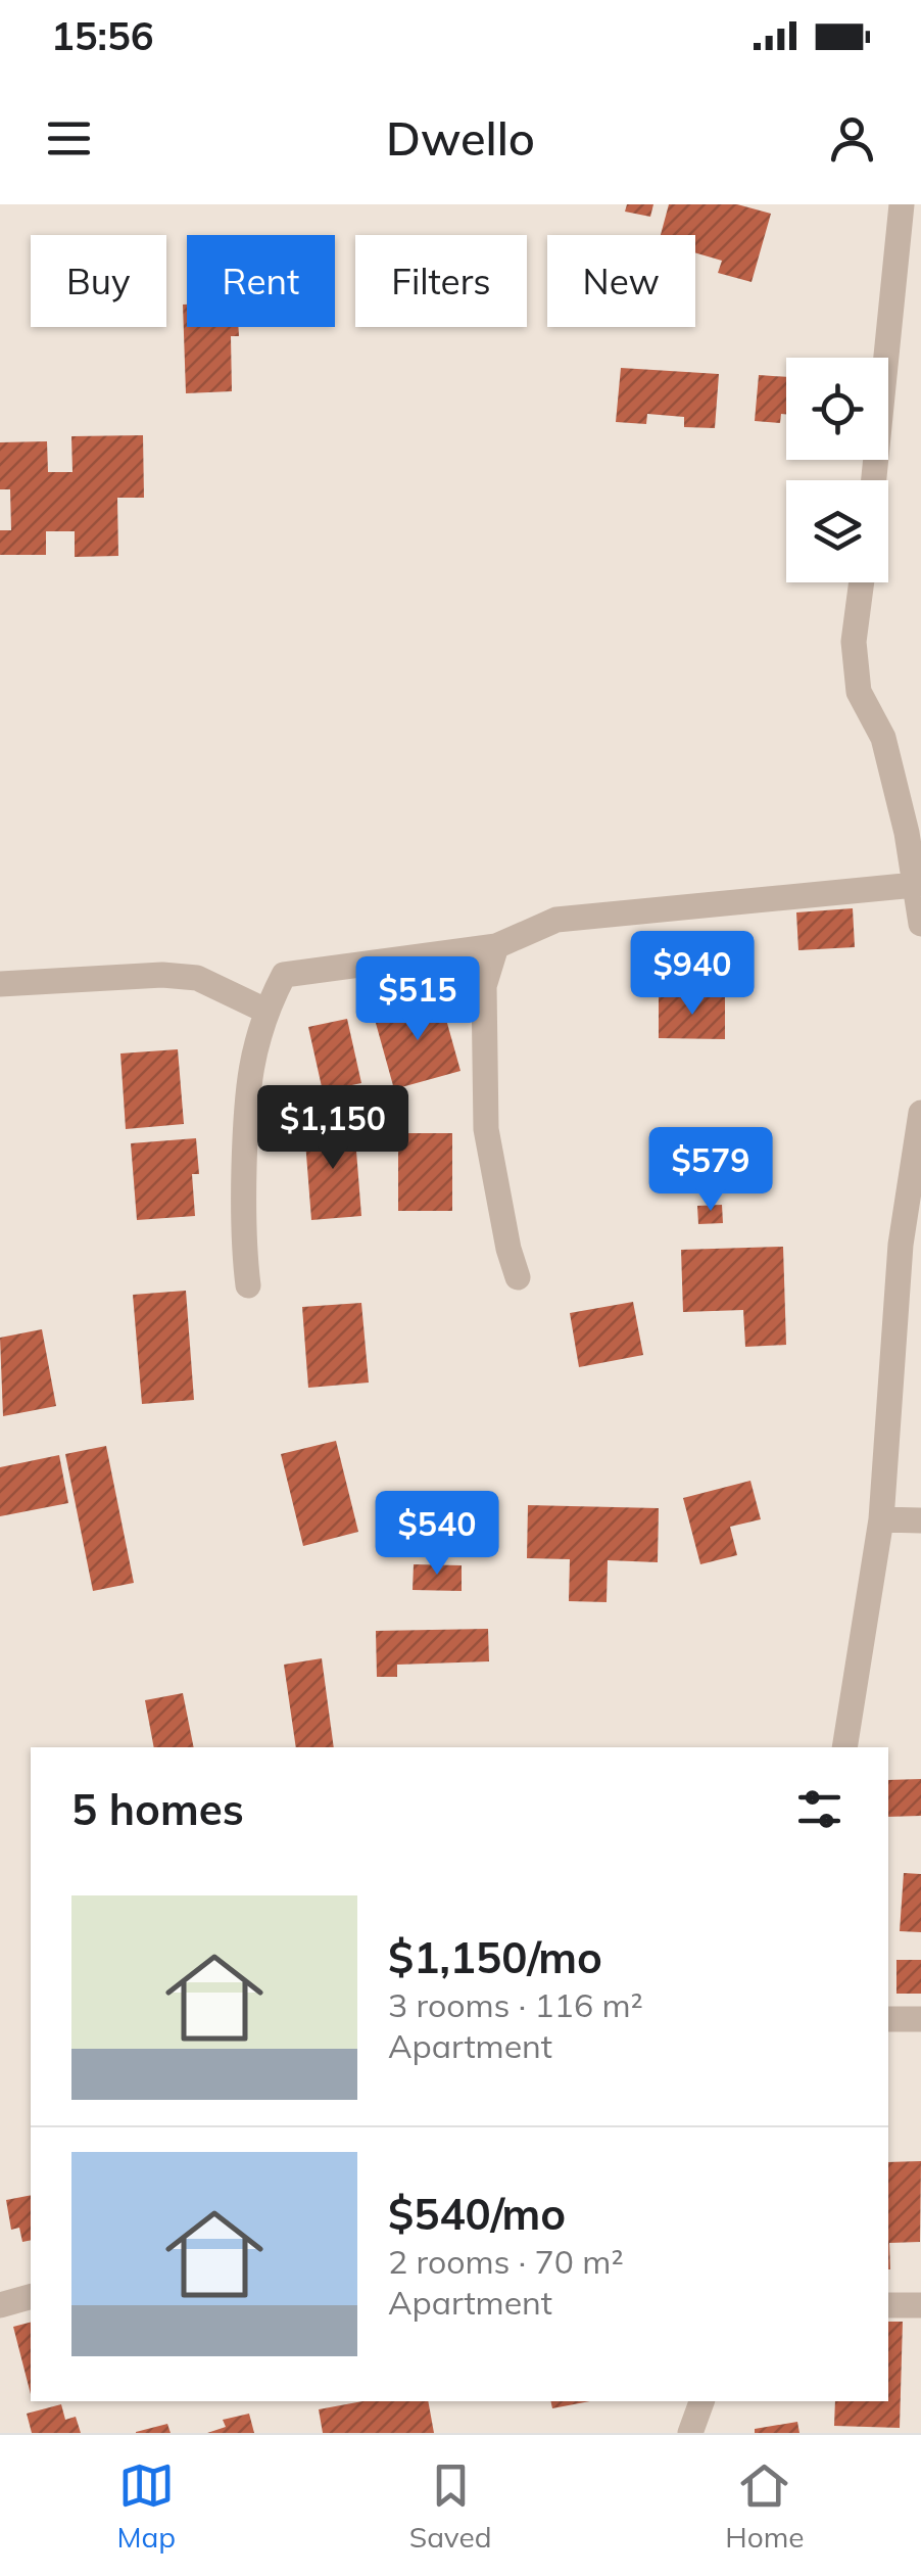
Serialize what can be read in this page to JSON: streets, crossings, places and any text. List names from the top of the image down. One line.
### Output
{"page":{"status":"15:56","header":"Dwello","chip":["Buy","Rent","Filters","New"],"price":["$940","$515","$1,150","$579","$540"],"heading":"5 homes","list":[{"name":"$1,150/mo","note":"3 rooms · 116 m² · Apartment"},{"name":"$540/mo","note":"2 rooms · 70 m² · Apartment"}],"tabs":["Map","Saved","Home"]}}
